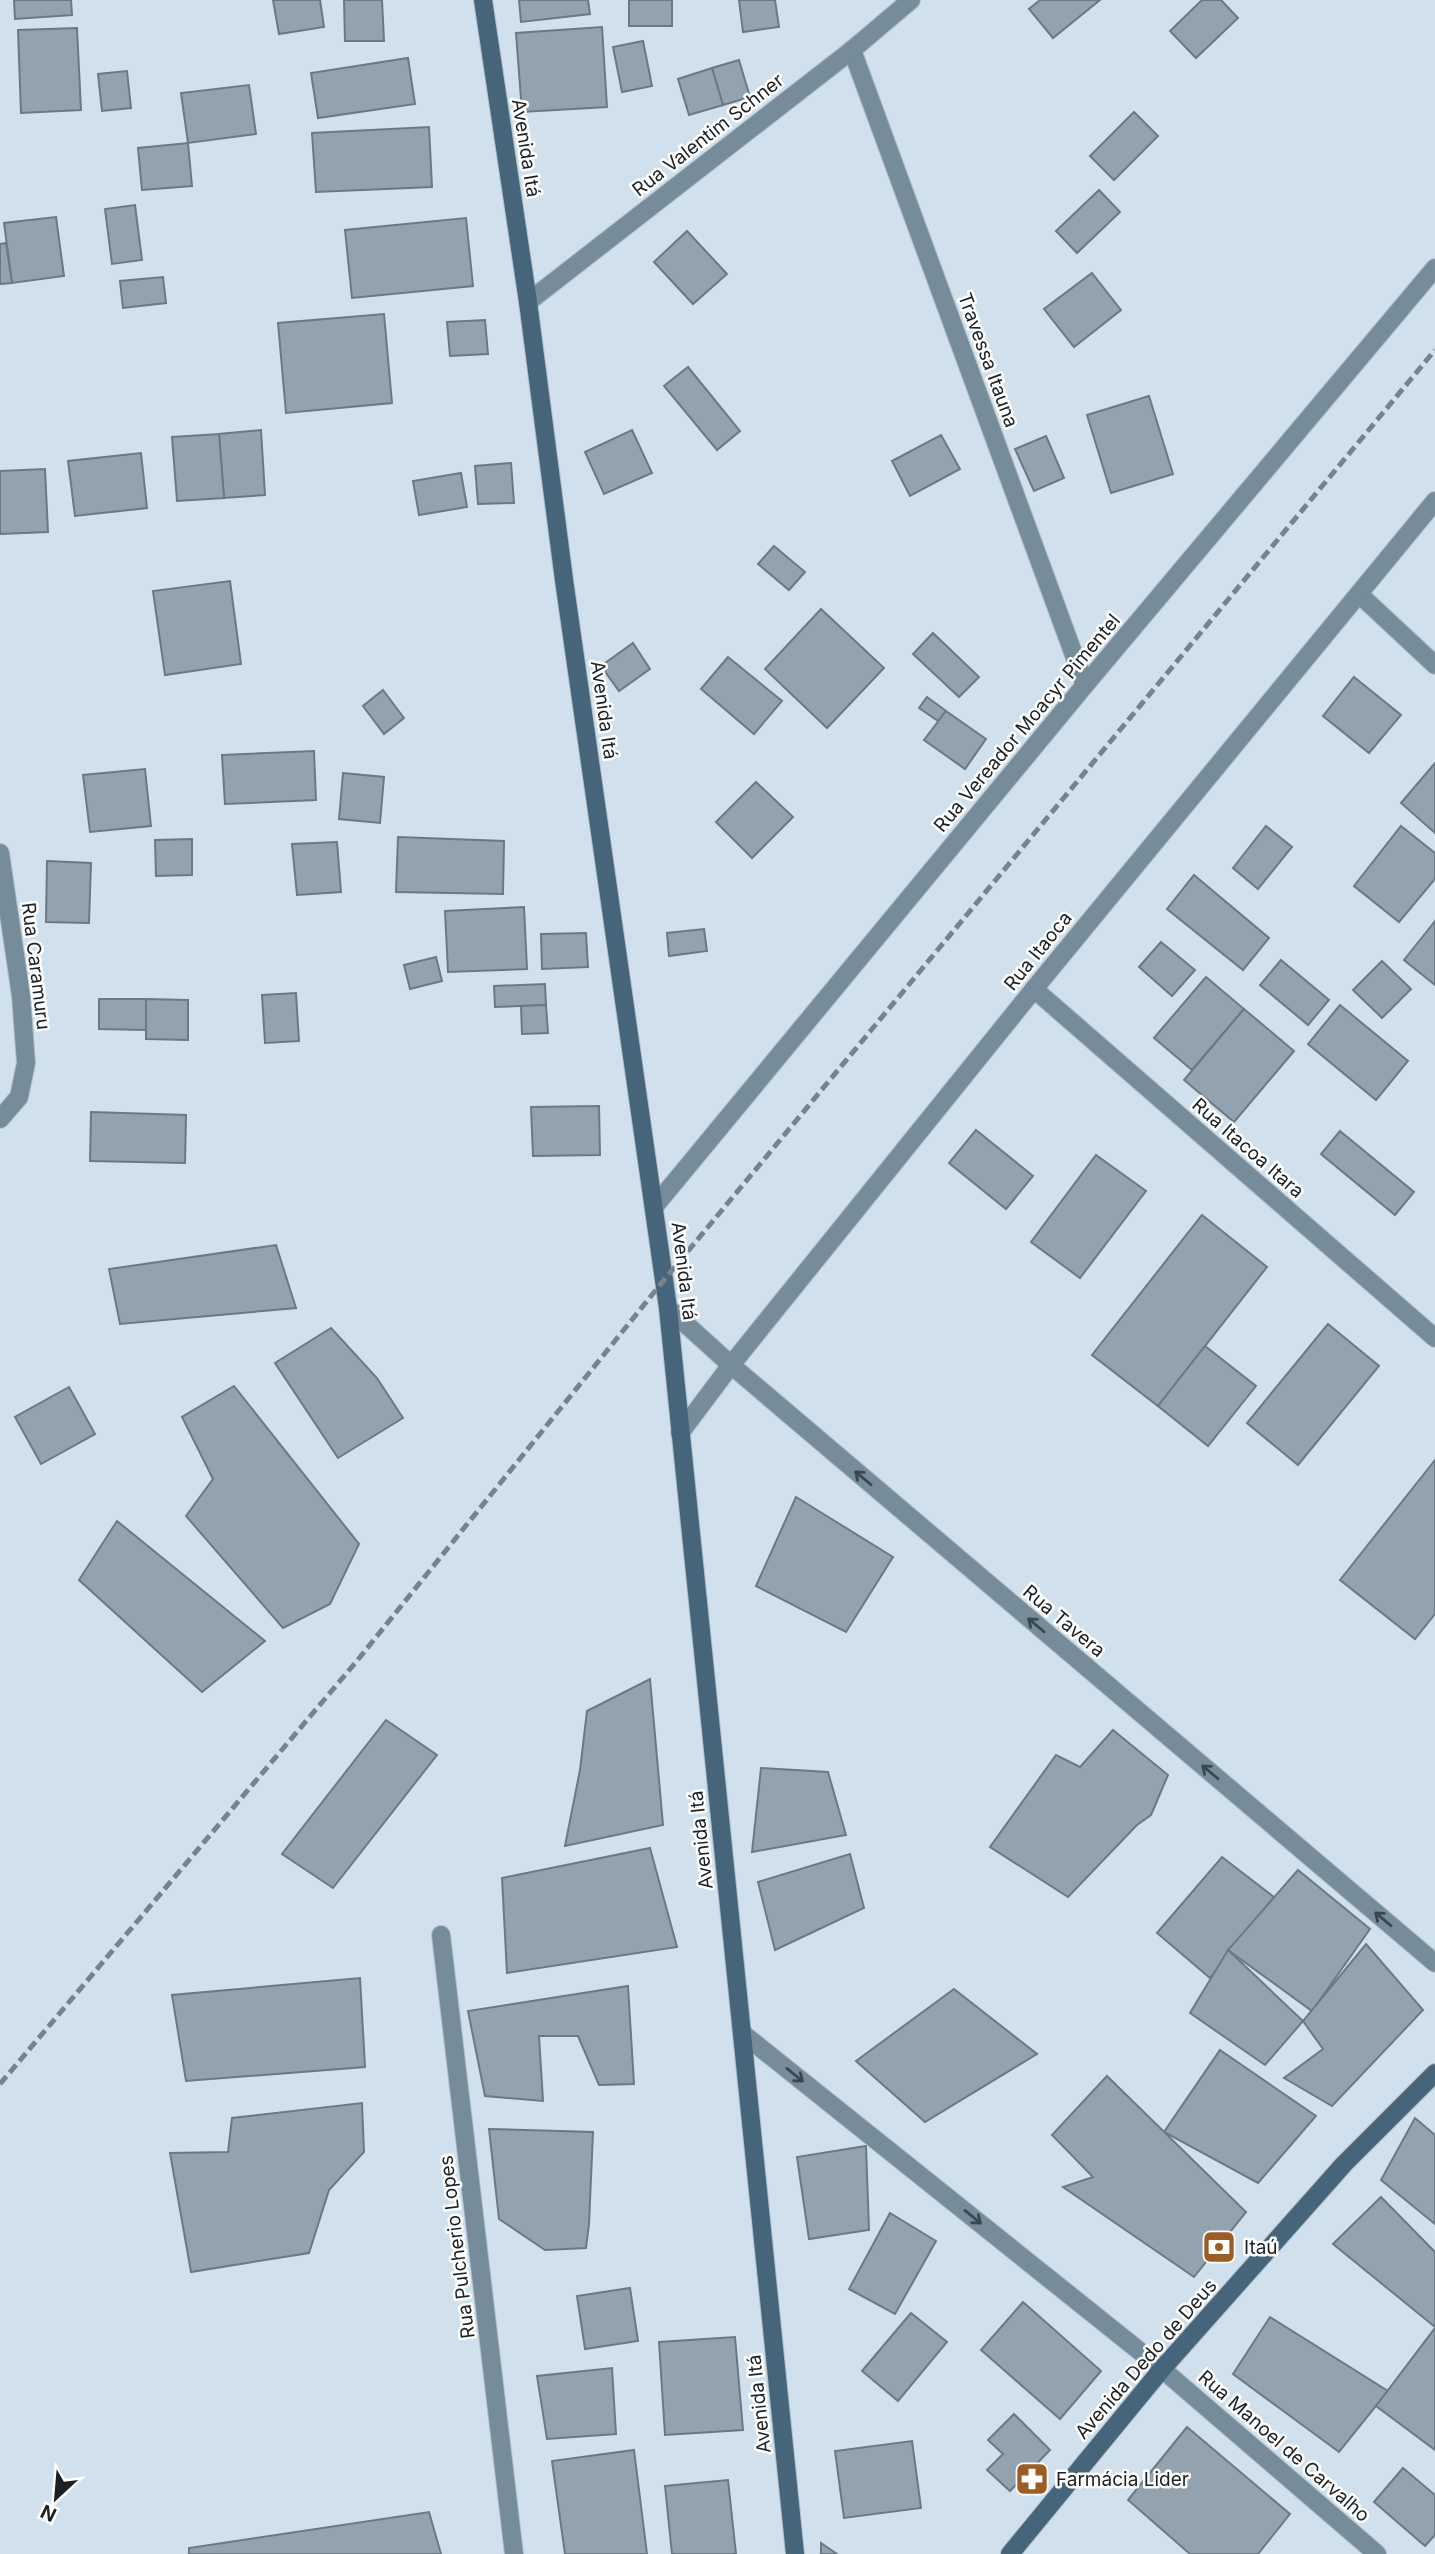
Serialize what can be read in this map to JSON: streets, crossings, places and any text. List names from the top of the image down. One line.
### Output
{"streets":{"main road":["Avenida Itá","Avenida Dedo de Deus"],"street":["Rua Valentim Schner","Travessa Itauna","Rua Vereador Moacyr Pimentel","Rua Itaoca","Rua Caramuru","Rua Itacoa Itara","Rua Tavera","Rua Pulcherio Lopes","Rua Manoel de Carvalho"]},"crossings":[["Rua Valentim Schner","Avenida Itá"],["Rua Valentim Schner","Travessa Itauna"],["Avenida Itá","Rua Vereador Moacyr Pimentel"],["Avenida Itá","Rua Itaoca"],["Avenida Itá","Rua Tavera"],["Avenida Itá","Rua Manoel de Carvalho"],["Travessa Itauna","Rua Vereador Moacyr Pimentel"],["Rua Itaoca","Rua Itacoa Itara"],["Rua Itaoca","Rua Tavera"],["Avenida Dedo de Deus","Rua Manoel de Carvalho"]],"one_way":["Rua Tavera","Rua Manoel de Carvalho"],"places":{"bank":["Itaú"],"pharmacy":["Farmácia Lider"]},"north":"bottom left"}
